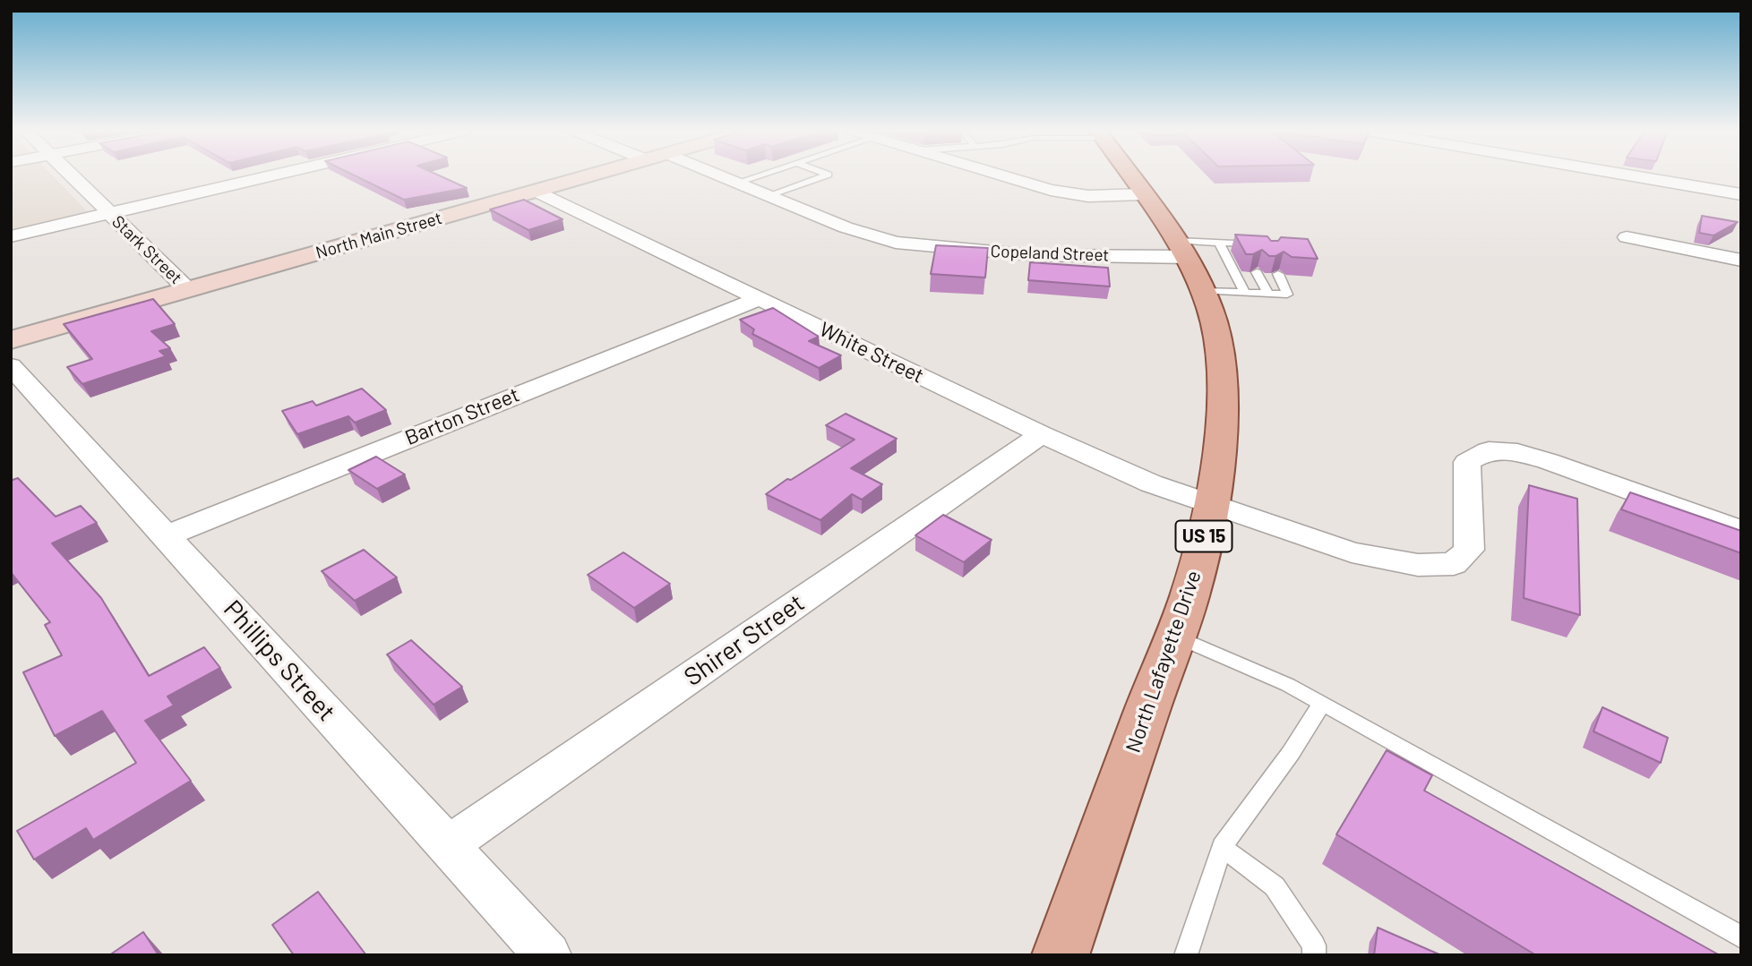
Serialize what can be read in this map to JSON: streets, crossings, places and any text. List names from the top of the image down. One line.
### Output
{"streets":{"main road":["North Main Street","US 15","North Lafayette Drive"],"street":["Stark Street","Copeland Street","White Street","Barton Street","Shirer Street","Phillips Street"]},"crossings":[["North Main Street","Stark Street"],["North Main Street","White Street"],["Copeland Street","North Lafayette Drive"],["White Street","Barton Street"],["White Street","Shirer Street"],["White Street","North Lafayette Drive"],["Barton Street","Phillips Street"],["Shirer Street","Phillips Street"]]}
